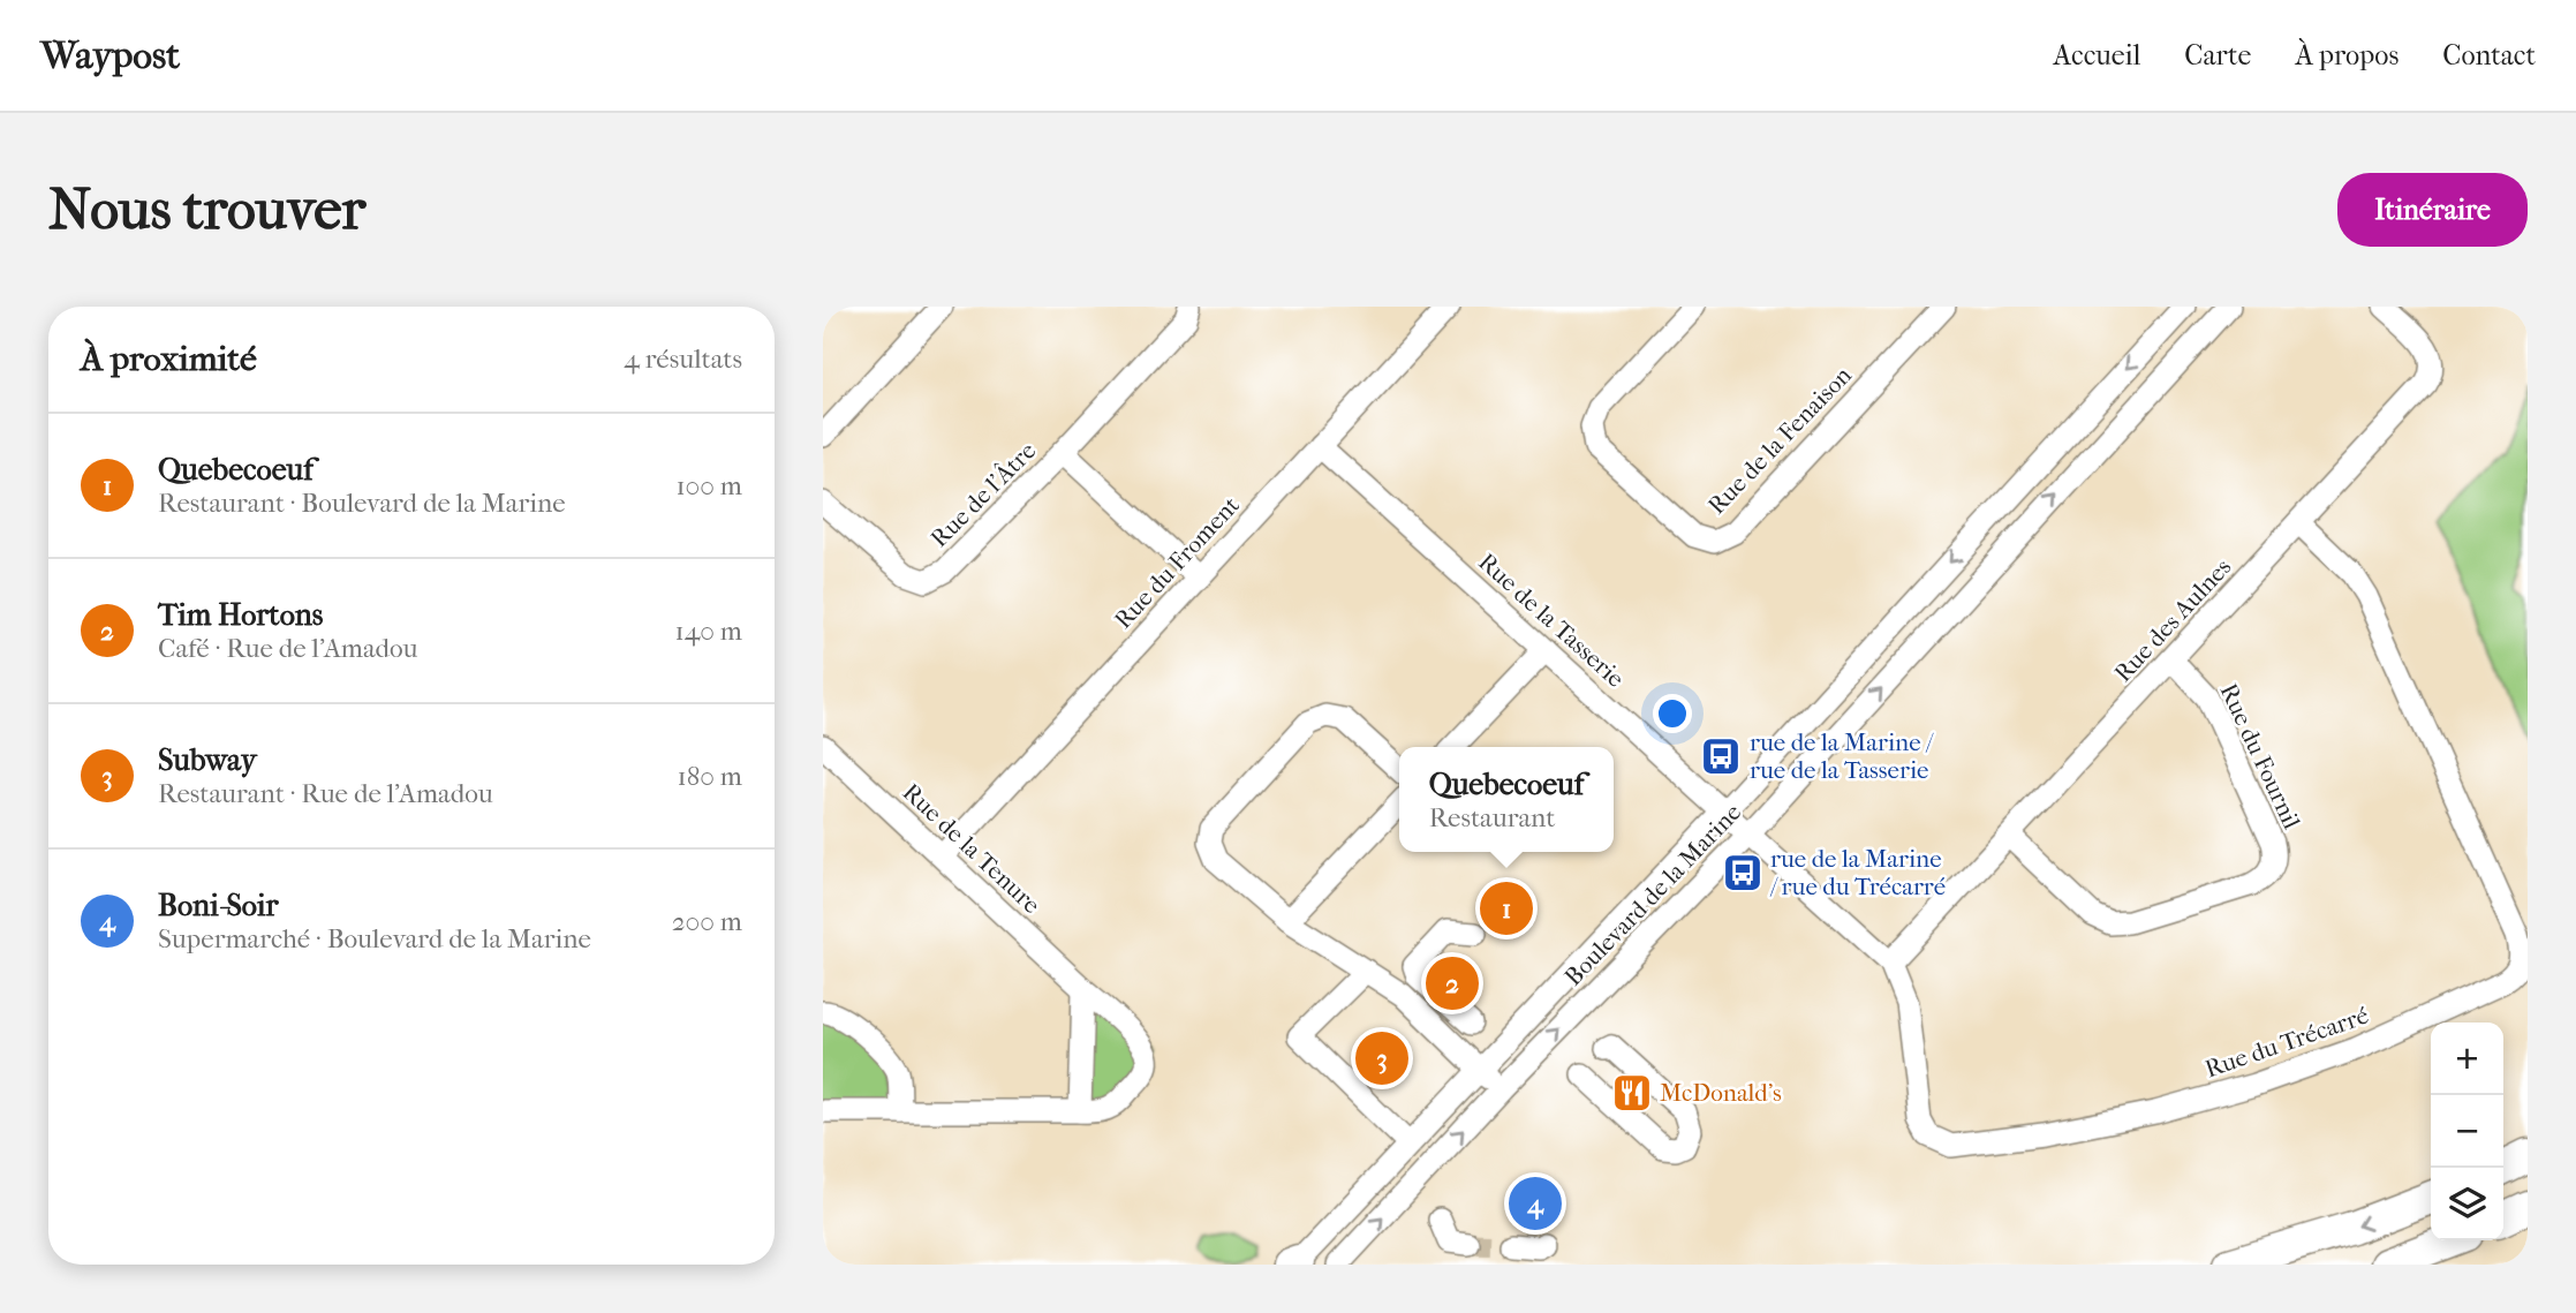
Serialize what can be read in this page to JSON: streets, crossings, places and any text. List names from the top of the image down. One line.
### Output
{"streets":{"street":["Rue de la Fenaison","Rue de l'Âtre","Rue du Froment","Rue de la Tasserie","Rue des Aulnes","Rue du Fournil","Rue de la Tenure","Boulevard de la Marine","Rue du Trécarré"]},"crossings":[["Rue de l'Âtre","Rue du Froment"],["Rue du Froment","Rue de la Tasserie"],["Rue du Froment","Rue de la Tenure"],["Rue de la Tasserie","Boulevard de la Marine"],["Rue de la Tasserie","Rue du Trécarré"],["Rue des Aulnes","Rue du Fournil"],["Rue des Aulnes","Rue du Trécarré"],["Boulevard de la Marine","Rue du Trécarré"]],"places":{"bus stop":["rue de la Marine / rue de la Tasserie","rue de la Marine / rue du Trécarré"],"restaurant":["McDonald's"]},"page":{"header":"Waypost","nav":["Accueil","Carte","À propos","Contact"],"buttons":"Itinéraire","title":"Nous trouver","heading":["À proximité","4 résultats"],"list":[{"mark":"1","name":"Quebecoeuf","note":"Restaurant · Boulevard de la Marine","value":"100 m"},{"mark":"2","name":"Tim Hortons","note":"Café · Rue de l'Amadou","value":"140 m"},{"mark":"3","name":"Subway","note":"Restaurant · Rue de l'Amadou","value":"180 m"},{"mark":"4","name":"Boni-Soir","note":"Supermarché · Boulevard de la Marine","value":"200 m"}],"popup":["Quebecoeuf","Restaurant"],"pins":["1","2","3","4"],"map_buttons":["+","−"]}}
